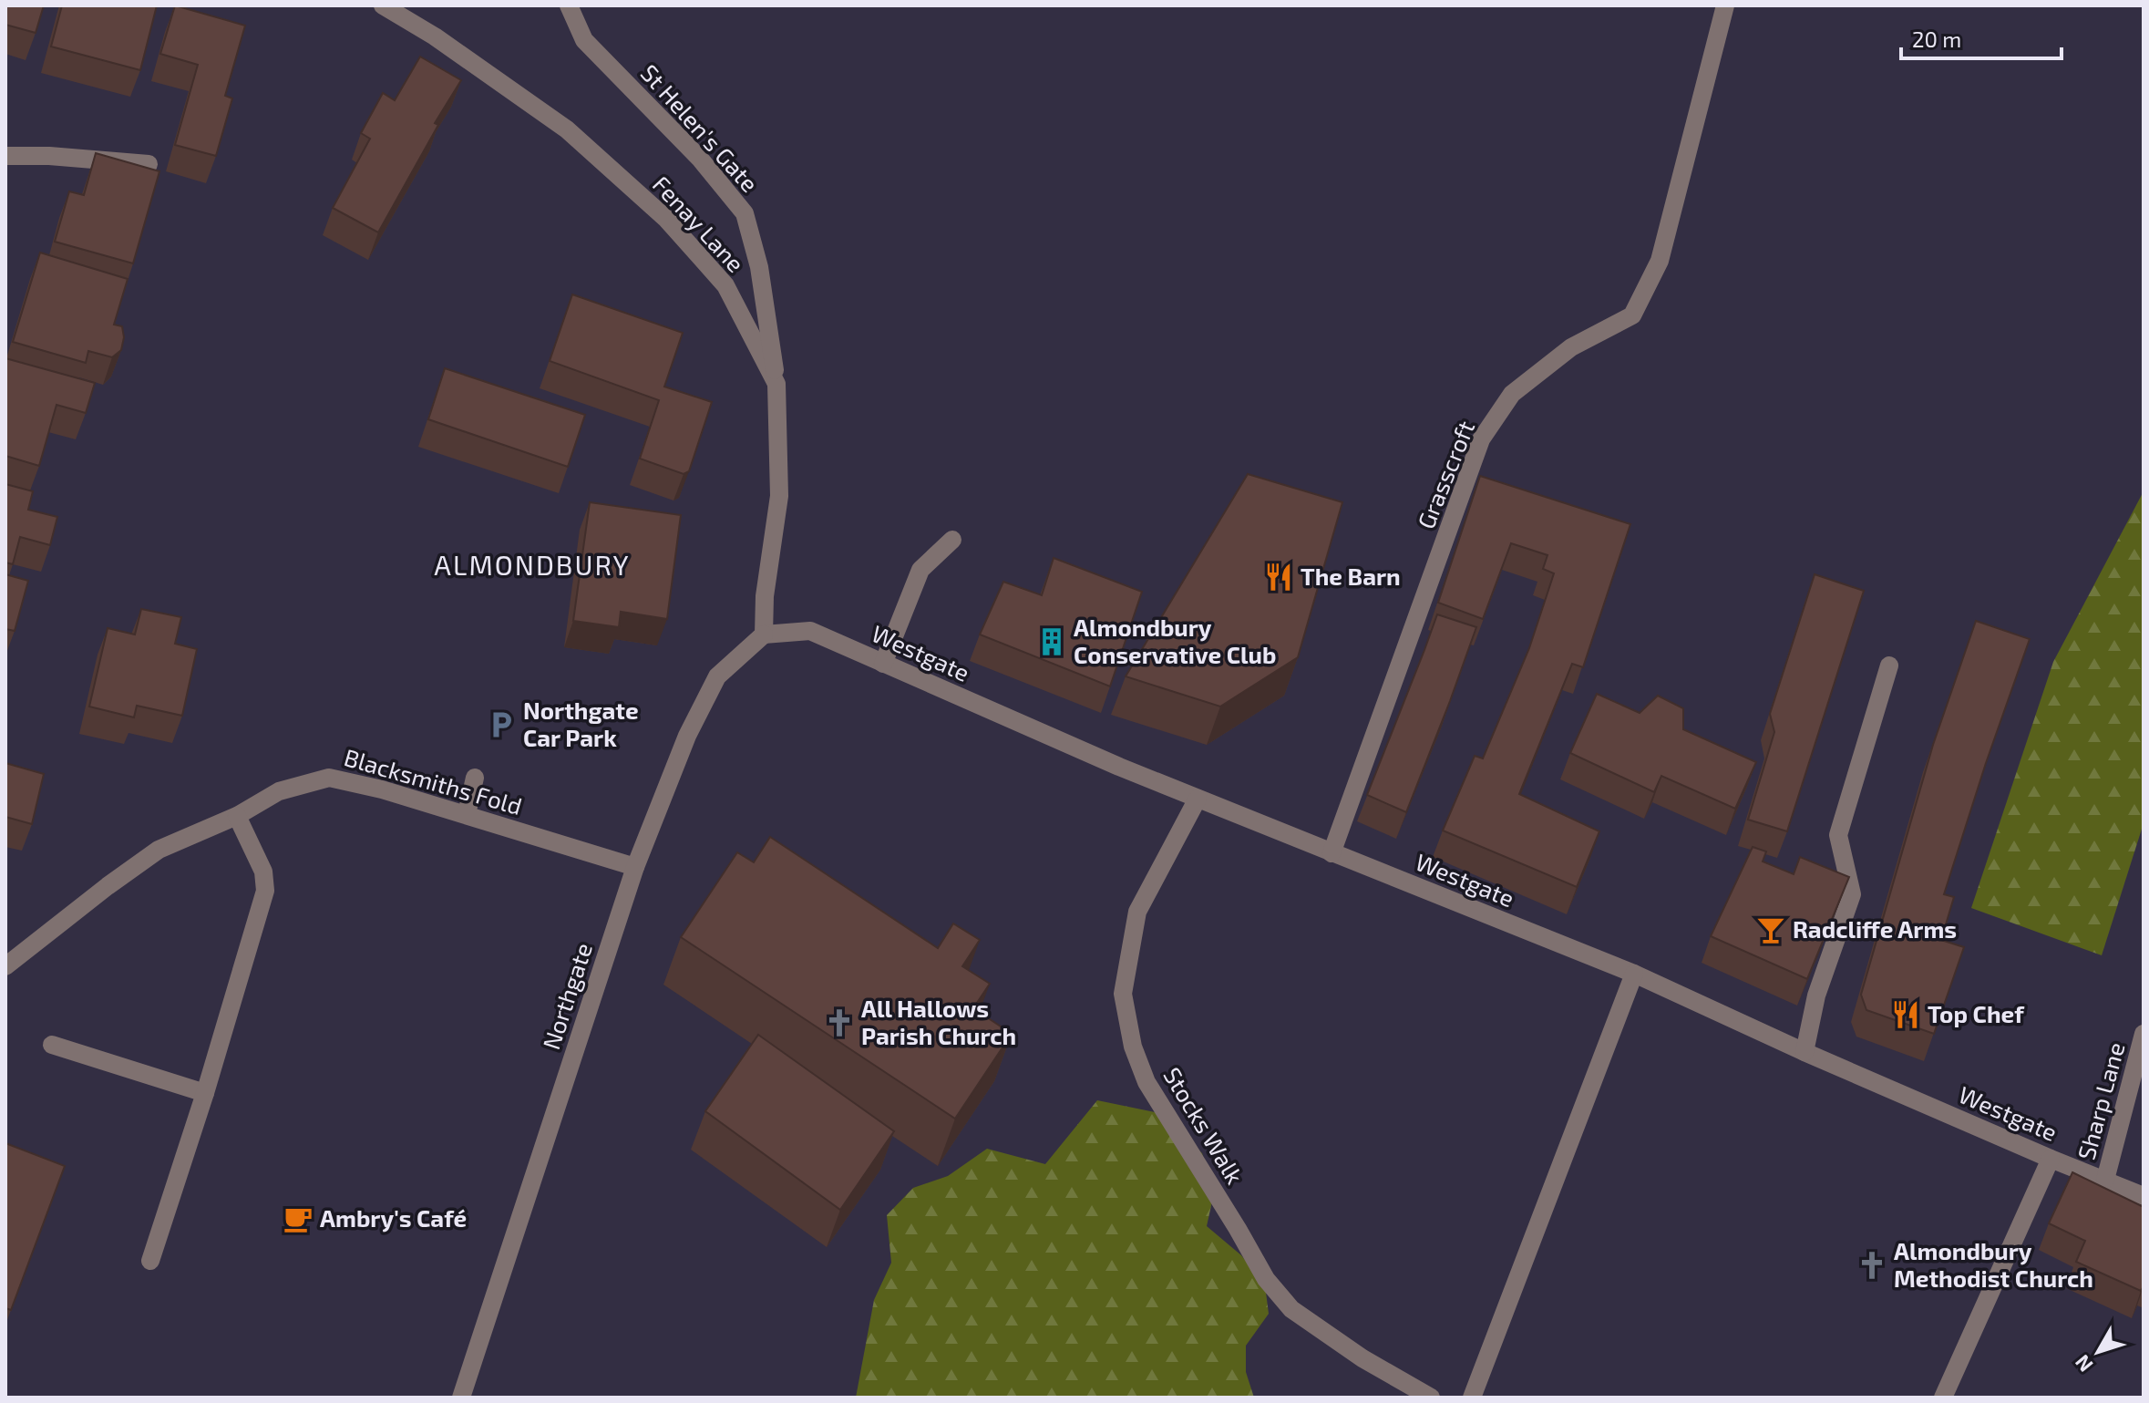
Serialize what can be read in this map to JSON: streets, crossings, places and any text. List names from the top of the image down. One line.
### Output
{"streets":{"street":["St Helen's Gate","Fenay Lane","Grasscroft","Westgate","Blacksmiths Fold","Northgate","Sharp Lane","Stocks Walk"]},"crossings":[["St Helen's Gate","Fenay Lane"],["Fenay Lane","Westgate"],["Fenay Lane","Northgate"],["Grasscroft","Westgate"],["Westgate","Northgate"],["Westgate","Sharp Lane"],["Westgate","Stocks Walk"],["Blacksmiths Fold","Northgate"]],"districts":["ALMONDBURY"],"places":{"restaurant":["The Barn","Top Chef"],"building":["Almondbury Conservative Club"],"parking":["Northgate Car Park"],"bar":["Radcliffe Arms"],"church":["All Hallows Parish Church","Almondbury Methodist Church"],"cafe":["Ambry's Café"]},"scale_bar":"20 m","north":"bottom left"}
